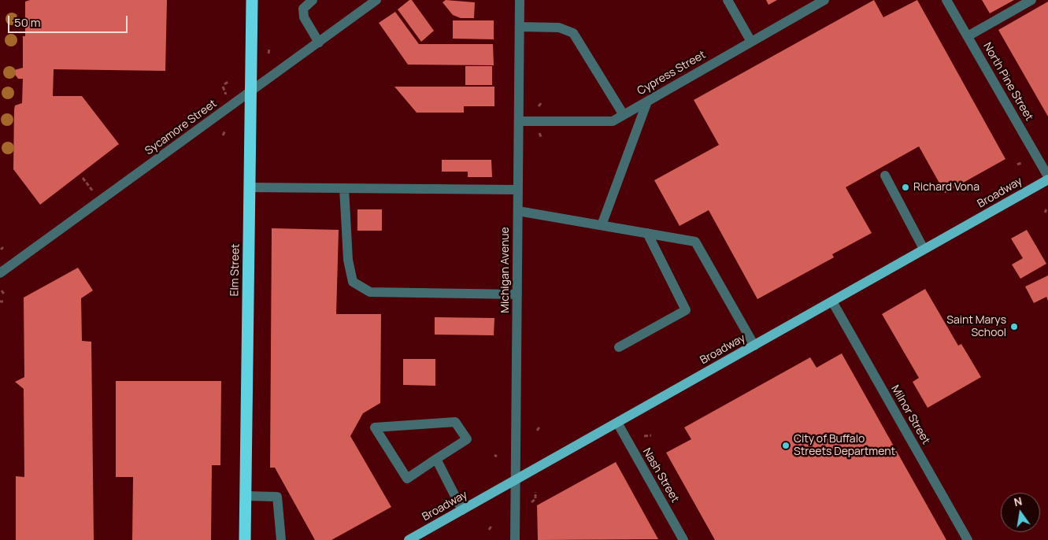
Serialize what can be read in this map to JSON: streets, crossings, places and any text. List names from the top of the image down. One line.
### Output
{"streets":{"highway":["Elm Street"],"main road":["Broadway"],"street":["Cypress Street","North Pine Street","Sycamore Street","Michigan Avenue","Milnor Street","Nash Street"]},"crossings":[["Cypress Street","Michigan Avenue"],["North Pine Street","Broadway"],["Sycamore Street","Elm Street"],["Broadway","Michigan Avenue"],["Broadway","Milnor Street"],["Broadway","Nash Street"]],"places":["Richard Vona","Saint Marys School","City of Buffalo Streets Department"],"scale_bar":"50 m","north":"top"}
